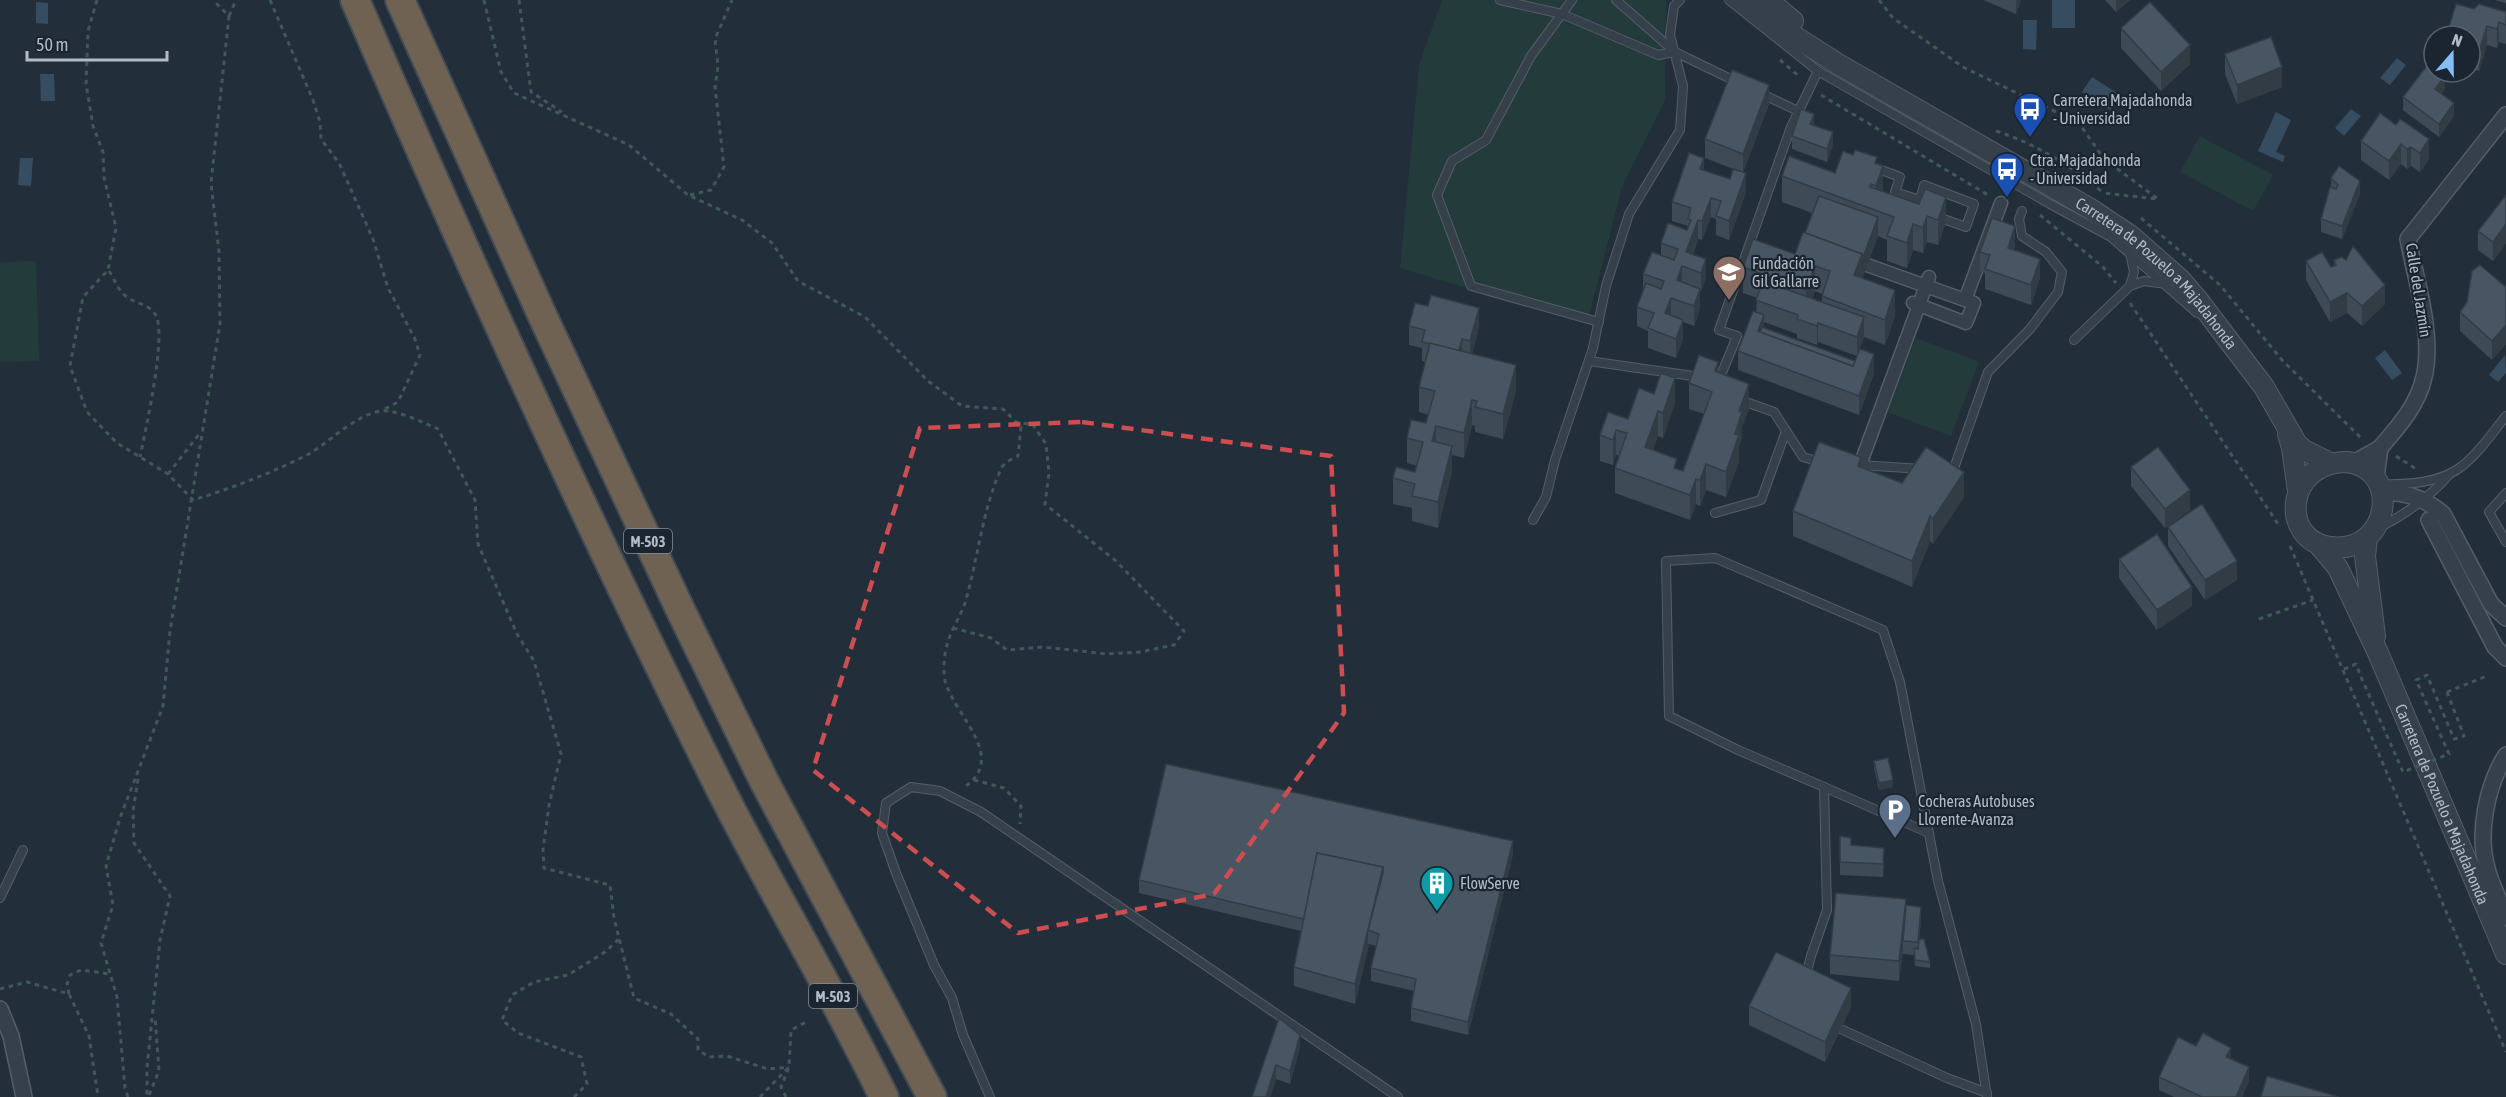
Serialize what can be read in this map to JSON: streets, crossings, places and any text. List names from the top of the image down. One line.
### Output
{"streets":{"highway":["M-503"],"street":["Carretera de Pozuelo a Majadahonda","Calle del Jazmín"]},"crossings":[["Carretera de Pozuelo a Majadahonda","Calle del Jazmín"]],"places":{"bus stop":["Carretera Majadahonda - Universidad","Ctra. Majadahonda - Universidad"],"school or university":["Fundación Gil Gallarre"],"parking":["Cocheras Autobuses Llorente-Avanza"],"building":["FlowServe"]},"scale_bar":"50 m","north":"top"}
